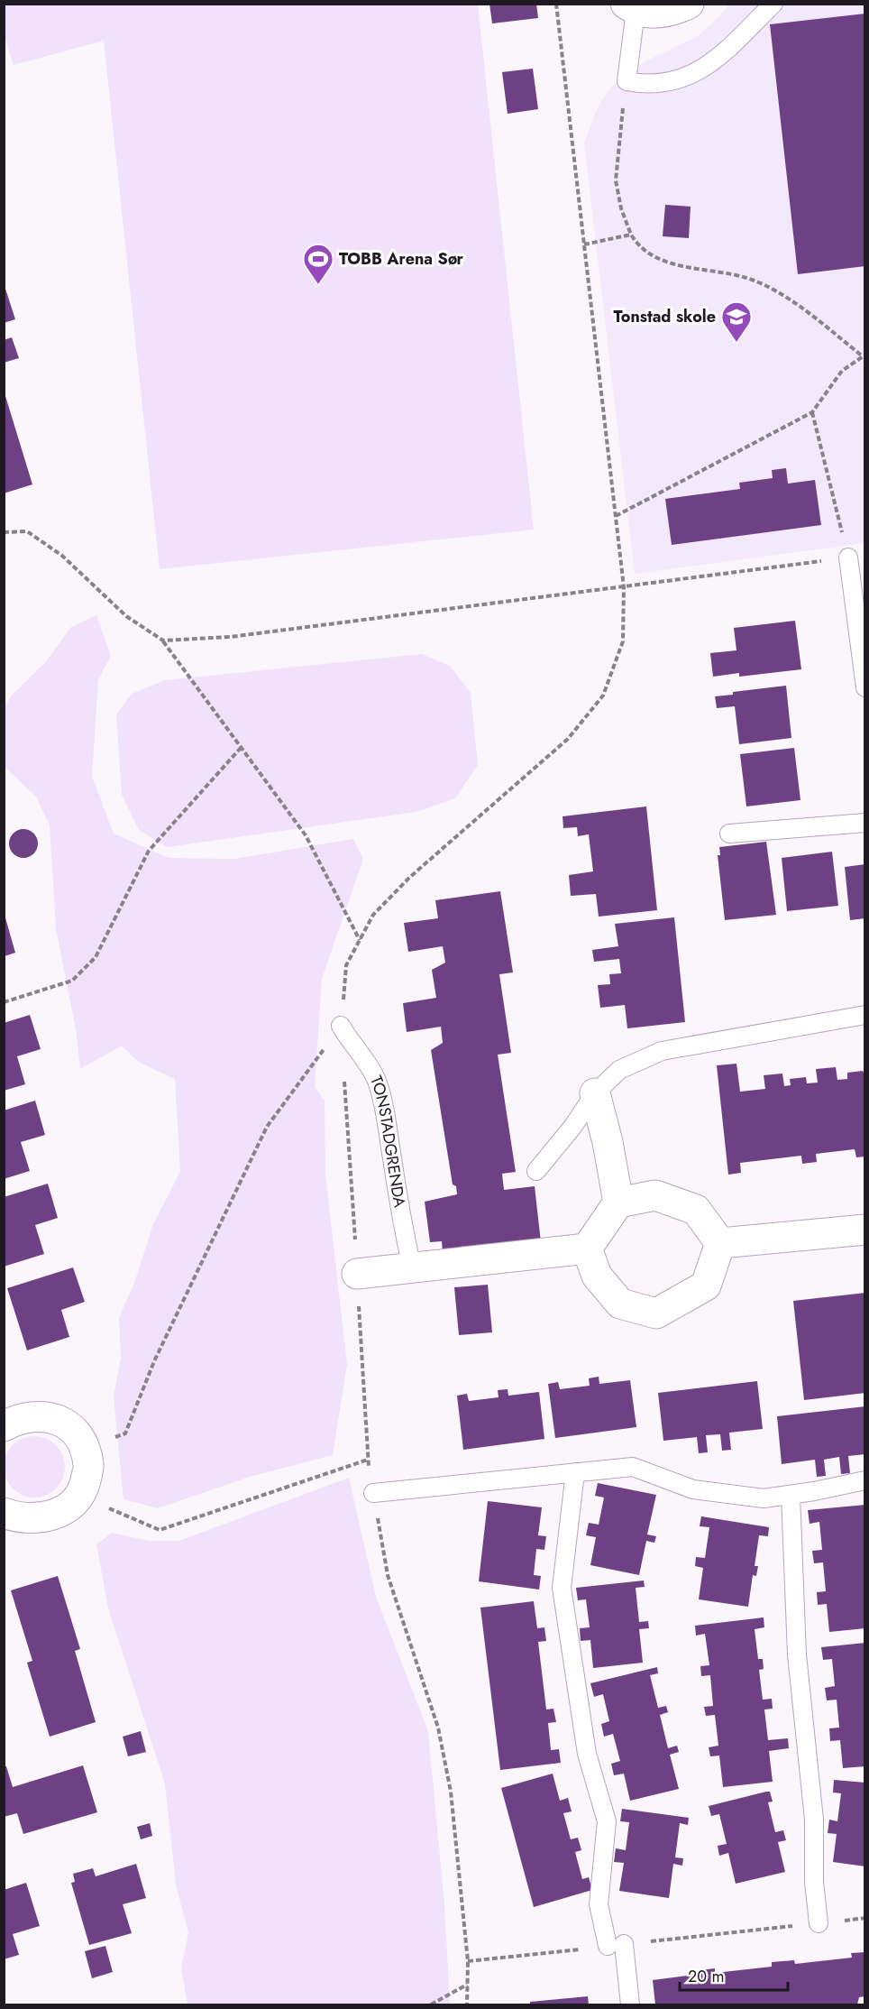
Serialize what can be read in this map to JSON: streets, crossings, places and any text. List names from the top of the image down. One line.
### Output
{"streets":{"lane":["TONSTADGRENDA"]},"places":{"sports":["TOBB Arena Sør"],"school or university":["Tonstad skole"]},"scale_bar":"20 m"}
